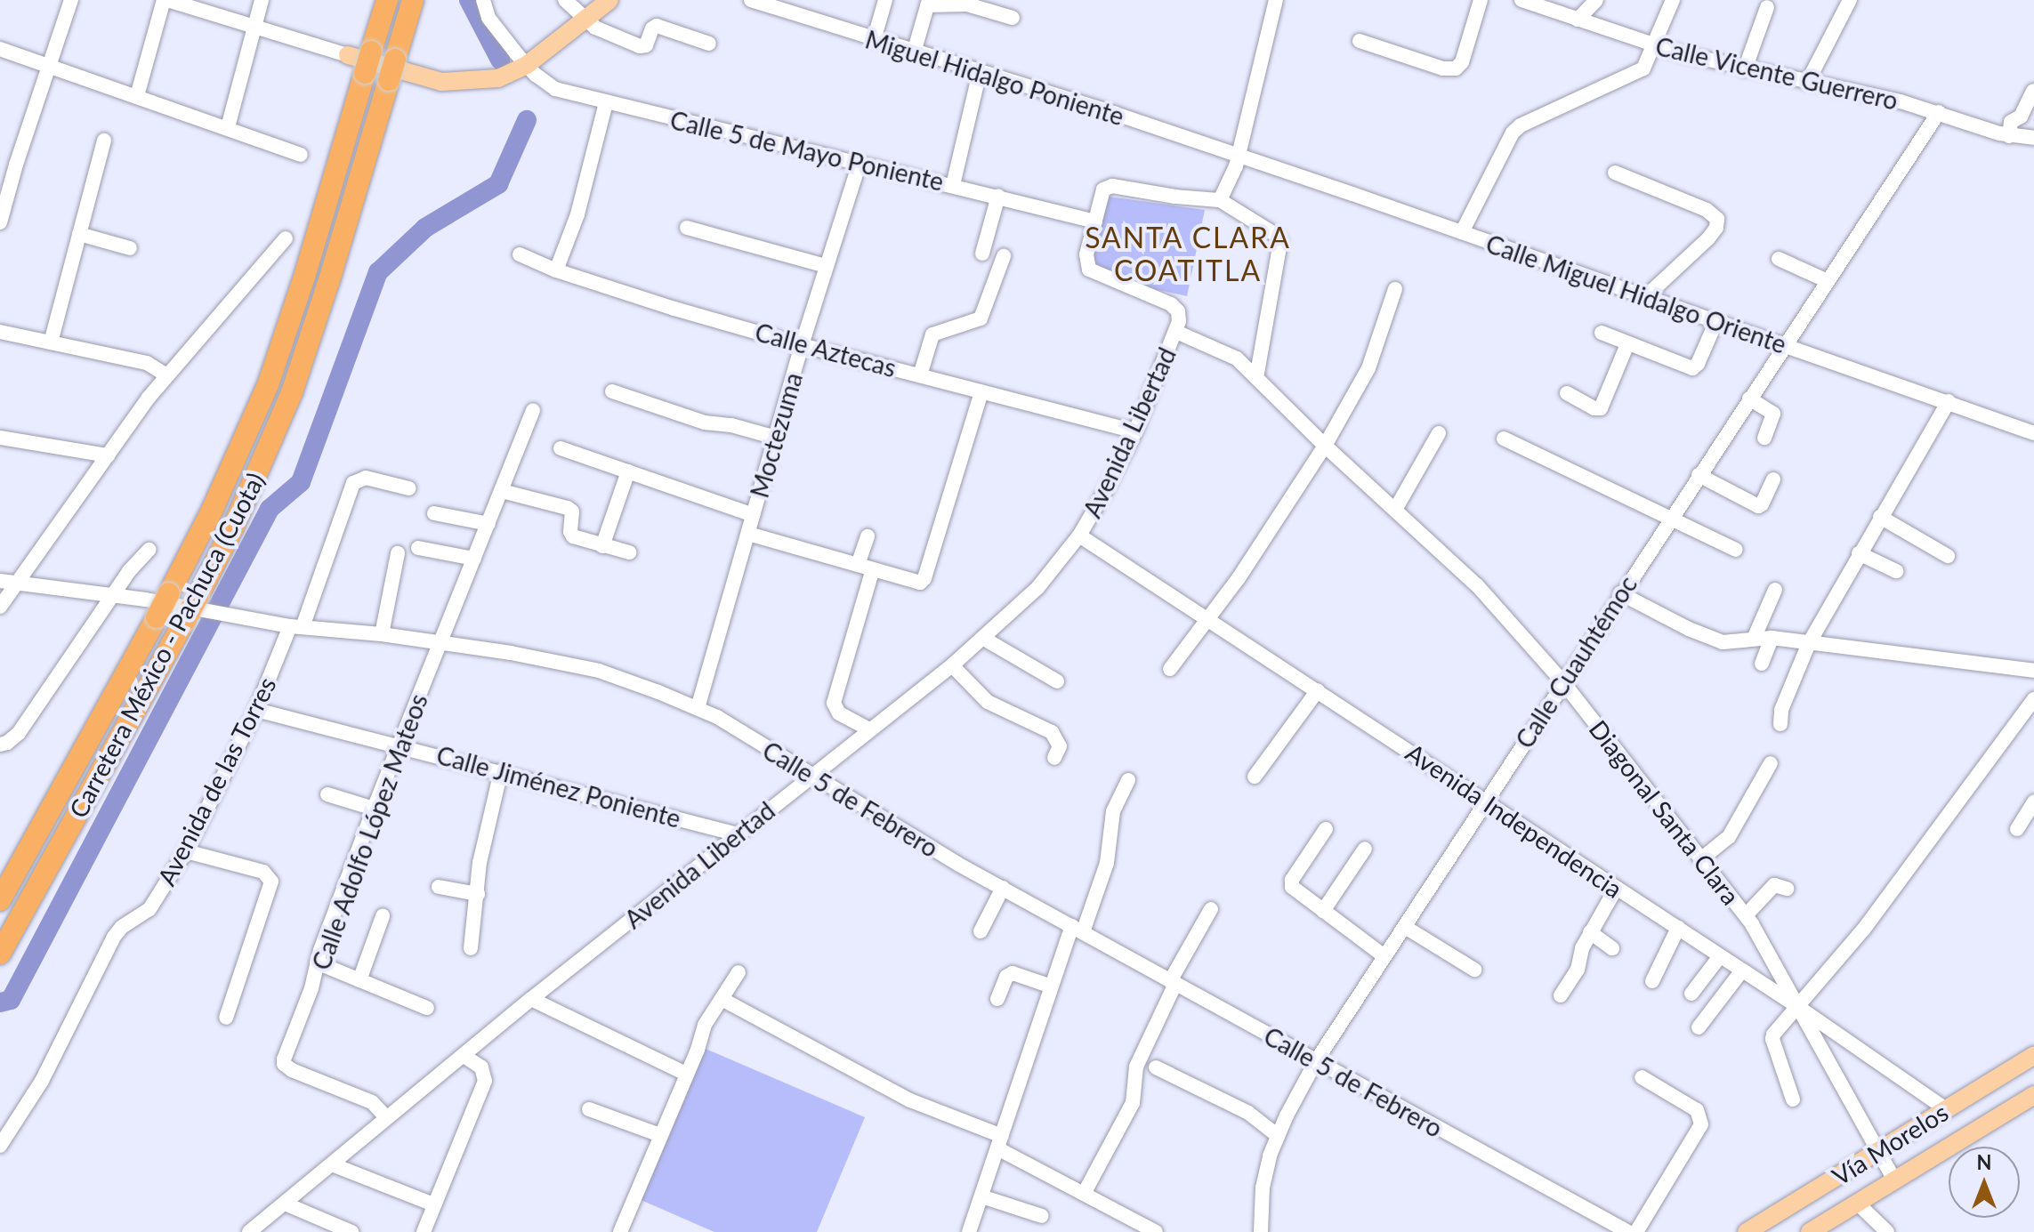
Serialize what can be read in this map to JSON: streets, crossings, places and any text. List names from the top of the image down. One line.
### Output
{"streets":{"highway":["Carretera México - Pachuca (Cuota)"],"main road":["Vía Morelos"],"street":["Calle Vicente Guerrero","Miguel Hidalgo Poniente","Calle 5 de Mayo Poniente","Calle Miguel Hidalgo Oriente","Calle Aztecas","Avenida Libertad","Moctezuma","Calle Cuauhtémoc","Avenida de las Torres","Calle Jiménez Poniente","Calle 5 de Febrero","Diagonal Santa Clara","Avenida Independencia","Calle Adolfo López Mateos"]},"crossings":[["Calle Vicente Guerrero","Calle Cuauhtémoc"],["Miguel Hidalgo Poniente","Calle Miguel Hidalgo Oriente"],["Calle 5 de Mayo Poniente","Avenida Libertad"],["Calle 5 de Mayo Poniente","Moctezuma"],["Calle Miguel Hidalgo Oriente","Calle Cuauhtémoc"],["Calle Aztecas","Avenida Libertad"],["Calle Aztecas","Moctezuma"],["Avenida Libertad","Calle Jiménez Poniente"],["Avenida Libertad","Calle 5 de Febrero"],["Avenida Libertad","Diagonal Santa Clara"],["Avenida Libertad","Avenida Independencia"],["Avenida Libertad","Calle Adolfo López Mateos"],["Moctezuma","Calle 5 de Febrero"],["Carretera México - Pachuca (Cuota)","Calle 5 de Febrero"],["Calle Cuauhtémoc","Calle 5 de Febrero"],["Calle Cuauhtémoc","Diagonal Santa Clara"],["Calle Cuauhtémoc","Avenida Independencia"],["Avenida de las Torres","Calle Jiménez Poniente"],["Avenida de las Torres","Calle 5 de Febrero"],["Calle Jiménez Poniente","Calle Adolfo López Mateos"],["Calle 5 de Febrero","Calle Adolfo López Mateos"],["Diagonal Santa Clara","Avenida Independencia"],["Diagonal Santa Clara","Vía Morelos"],["Avenida Independencia","Vía Morelos"]],"districts":["SANTA CLARA COATITLA"],"north":"top"}
